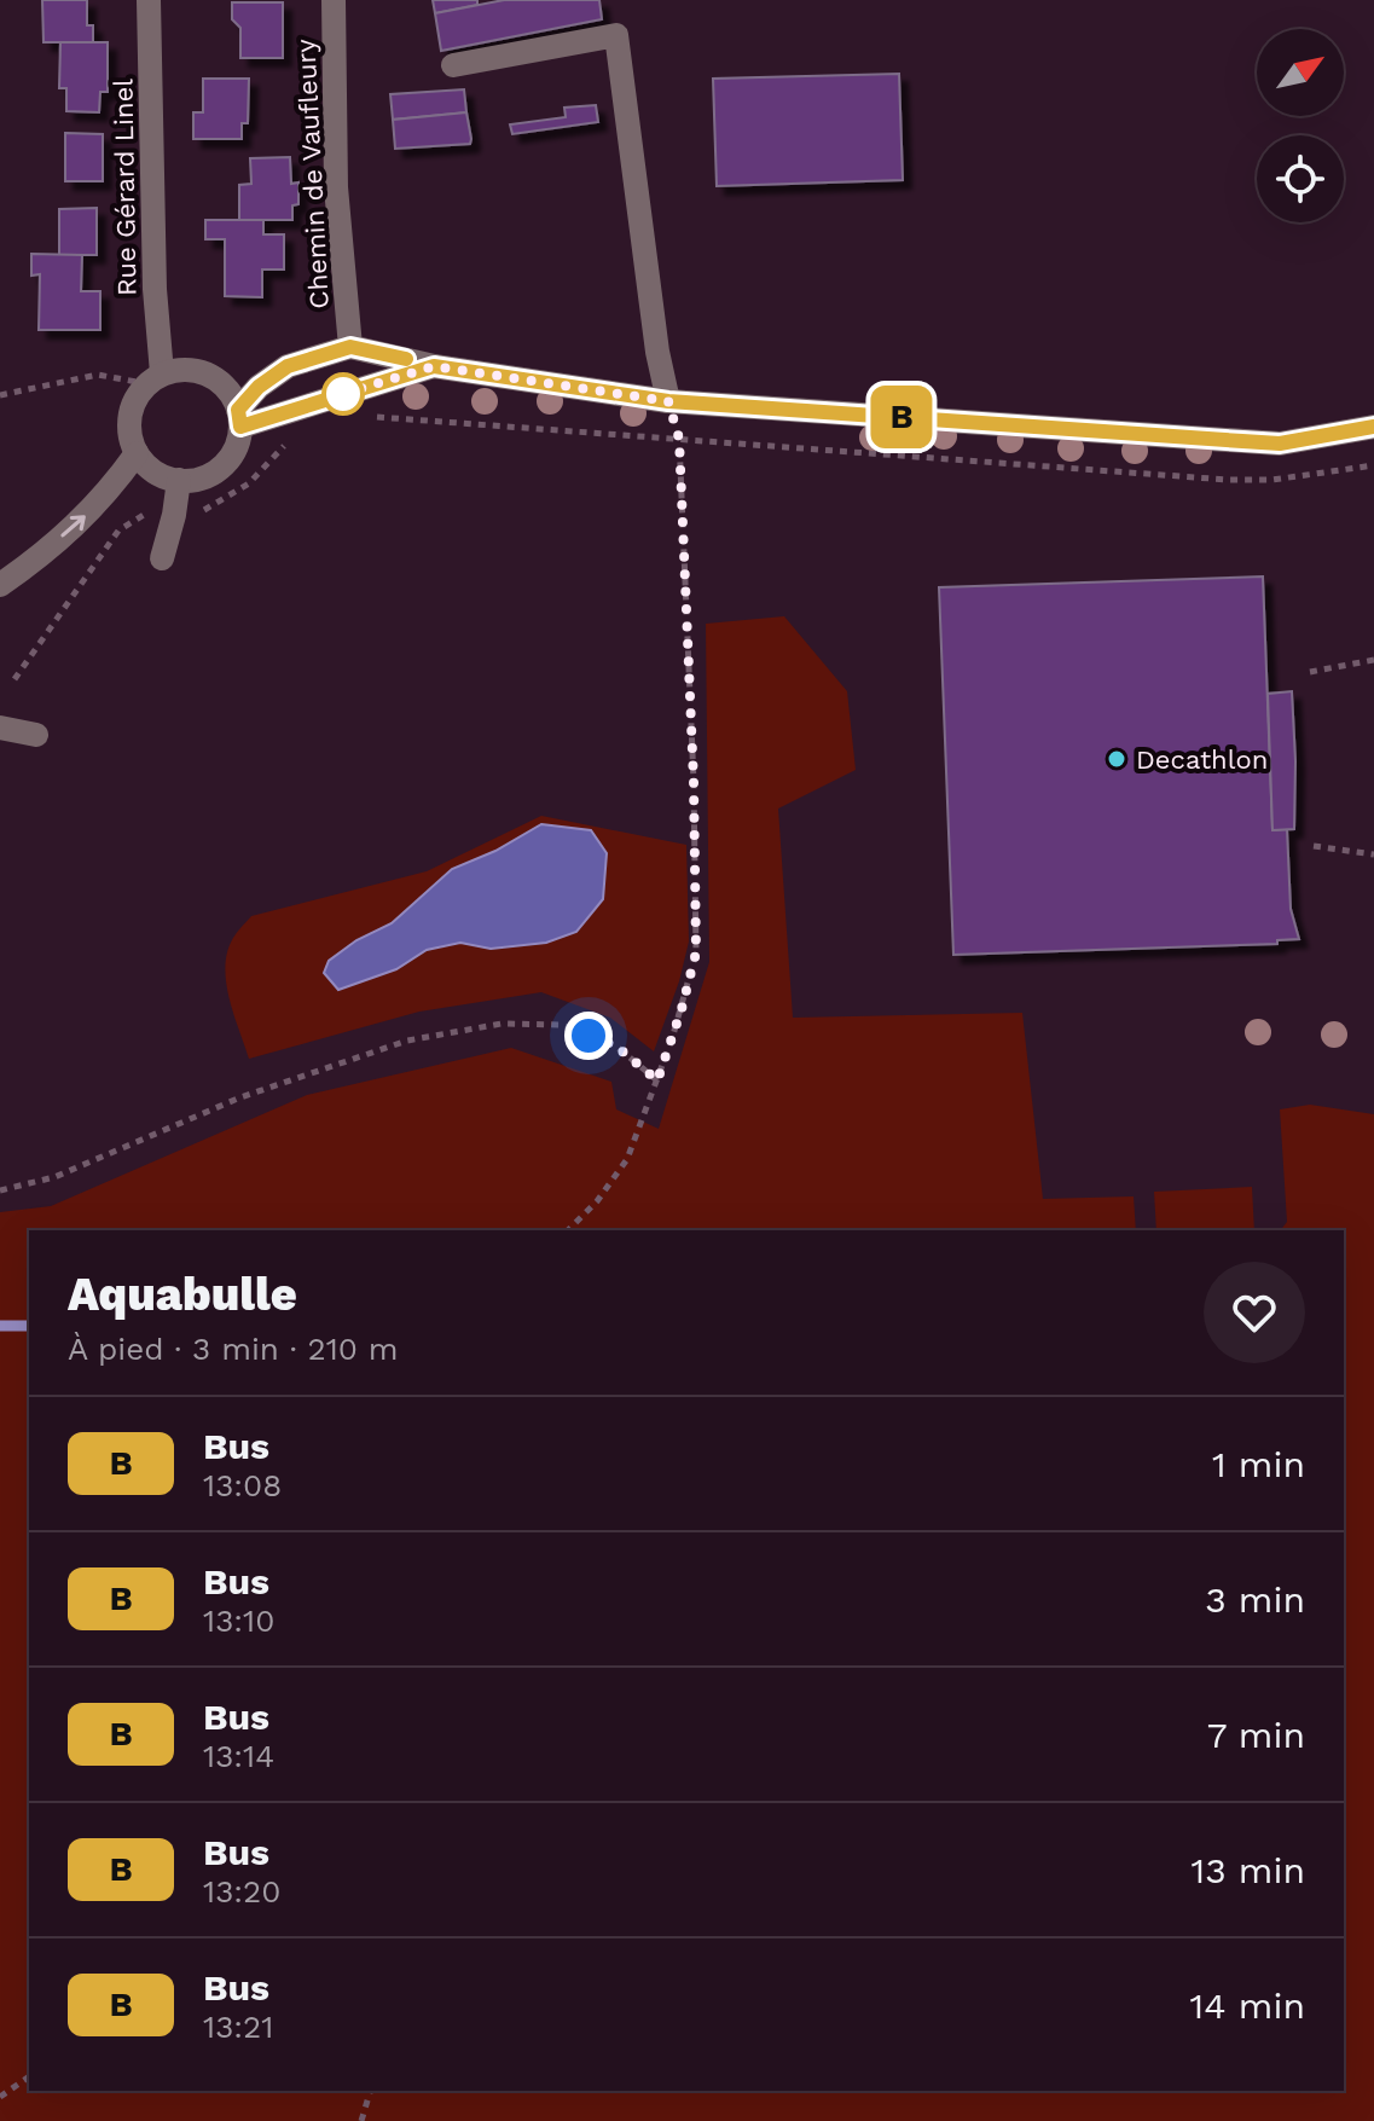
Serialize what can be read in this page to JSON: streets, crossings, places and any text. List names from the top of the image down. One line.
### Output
{"streets":{"street":["Chemin de Vaufleury","Rue Gérard Linel"]},"places":["Decathlon"],"lines":["bus line B"],"north":"top right","page":{"on_map":"B","heading":["Aquabulle","À pied · 3 min · 210 m"],"list":[{"mark":"B","name":"Bus","note":"13:08","value":"1 min"},{"mark":"B","name":"Bus","note":"13:10","value":"3 min"},{"mark":"B","name":"Bus","note":"13:14","value":"7 min"},{"mark":"B","name":"Bus","note":"13:20","value":"13 min"},{"mark":"B","name":"Bus","note":"13:21","value":"14 min"}]}}
